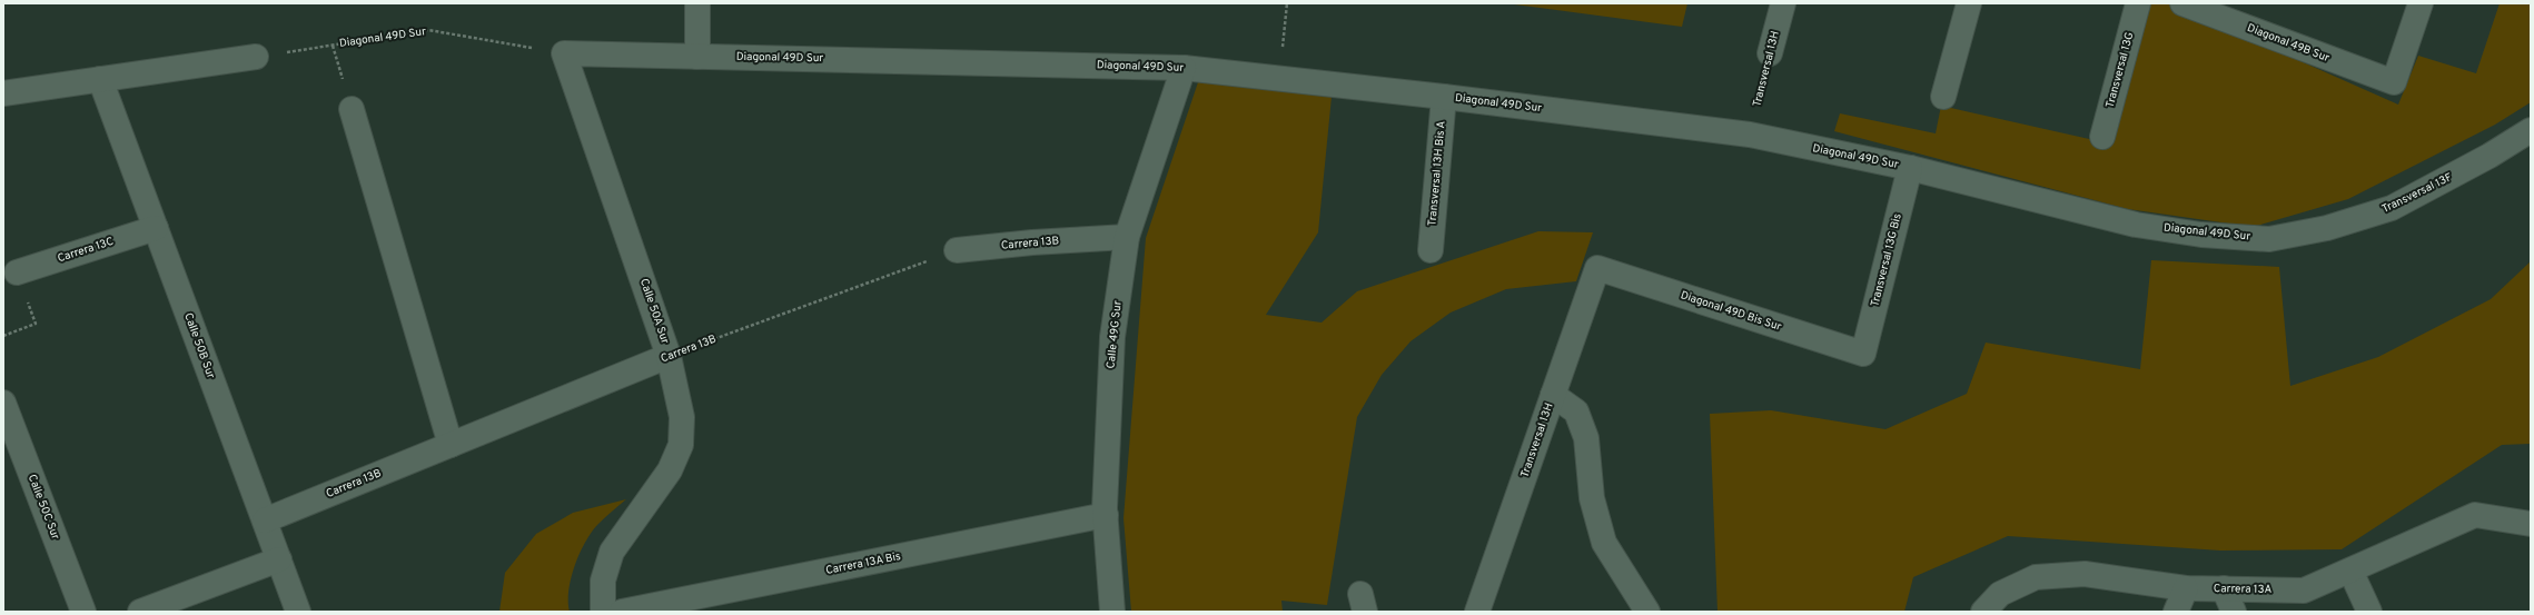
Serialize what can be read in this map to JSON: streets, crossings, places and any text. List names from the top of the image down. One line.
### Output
{"streets":{"street":["Diagonal 49D Sur","Diagonal 49B Sur","Transversal 13H","Transversal 13G","Transversal 13H Bis A","Transversal 13F","Carrera 13B","Carrera 13C","Transversal 13G Bis","Calle 50A Sur","Diagonal 49D Bis Sur","Calle 49G Sur","Calle 50B Sur","Calle 50C Sur","Carrera 13A Bis","Carrera 13A"]},"crossings":[["Diagonal 49D Sur","Transversal 13H"],["Diagonal 49D Sur","Transversal 13H Bis A"],["Diagonal 49D Sur","Transversal 13F"],["Diagonal 49D Sur","Transversal 13G Bis"],["Diagonal 49D Sur","Calle 50A Sur"],["Diagonal 49D Sur","Calle 49G Sur"],["Transversal 13H","Diagonal 49D Bis Sur"],["Carrera 13B","Calle 50A Sur"],["Carrera 13B","Calle 49G Sur"],["Carrera 13B","Calle 50B Sur"],["Carrera 13C","Calle 50B Sur"],["Transversal 13G Bis","Diagonal 49D Bis Sur"],["Calle 49G Sur","Carrera 13A Bis"]]}
